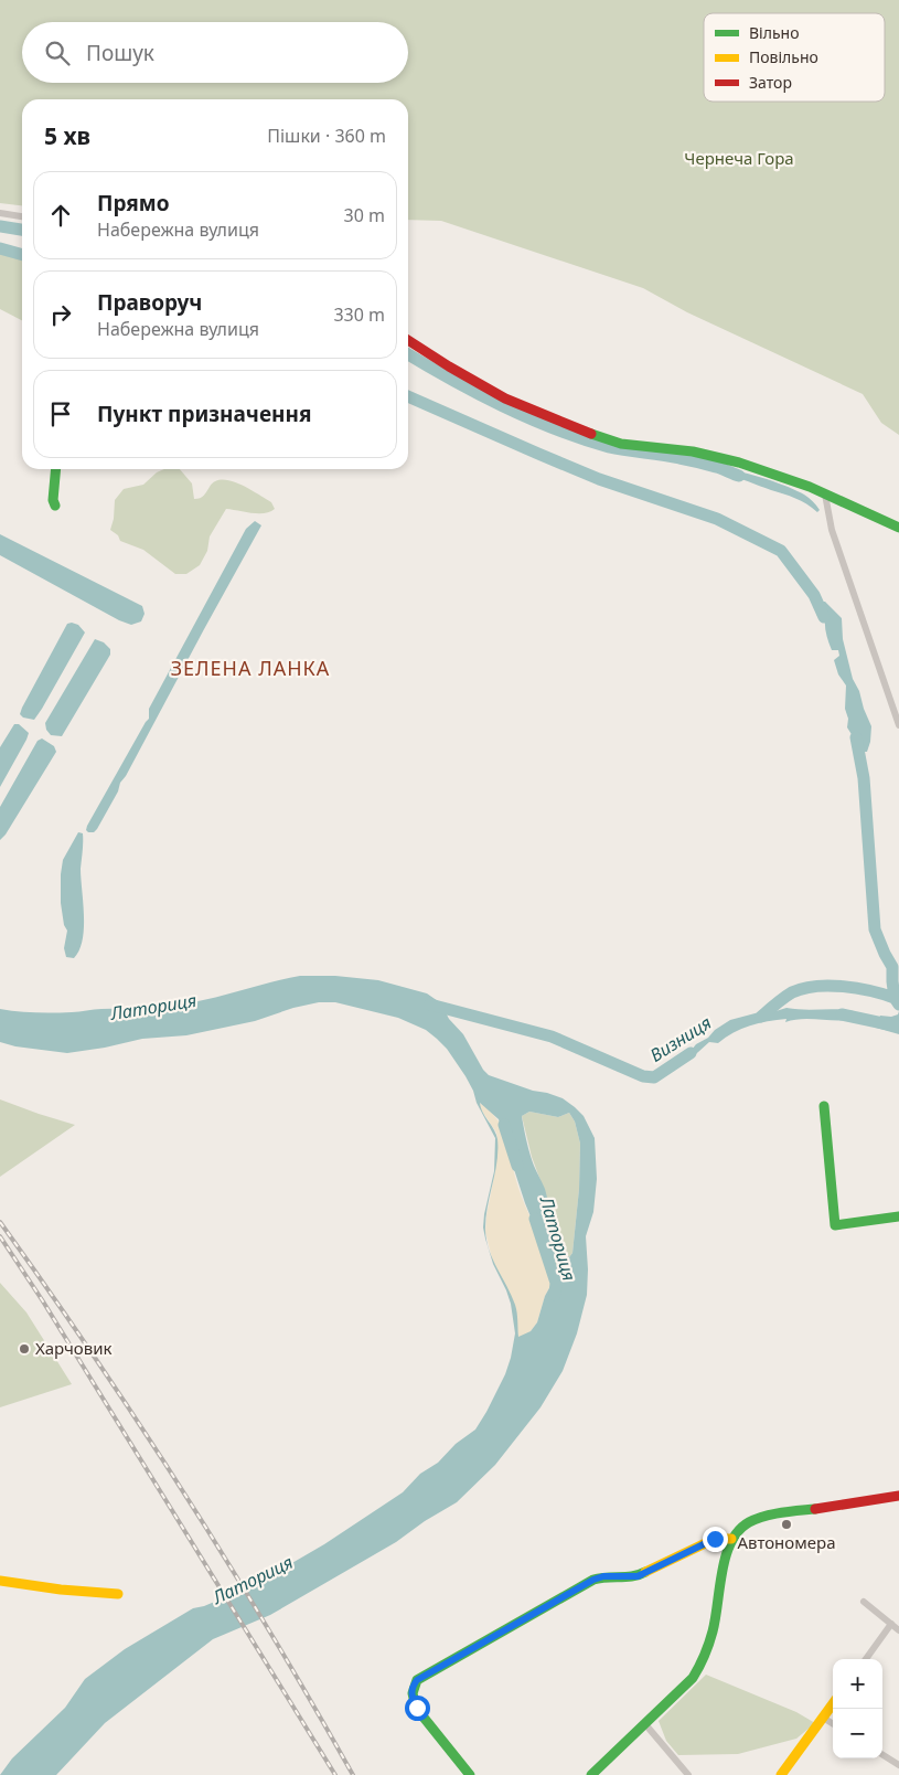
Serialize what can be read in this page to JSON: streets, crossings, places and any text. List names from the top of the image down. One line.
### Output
{"districts":["ЗЕЛЕНА ЛАНКА"],"water":["Латориця","Визниця"],"parks":["Чернеча Гора"],"places":["Харчовик","Автономера"],"legend":["Вільно","Повільно","Затор"],"page":{"search":"Пошук","heading":["5 хв","Пішки · 360 m"],"list":[["Прямо","Набережна вулиця","30 m"],["Праворуч","Набережна вулиця","330 m"],"Пункт призначення"],"map_buttons":["+","−"]}}
